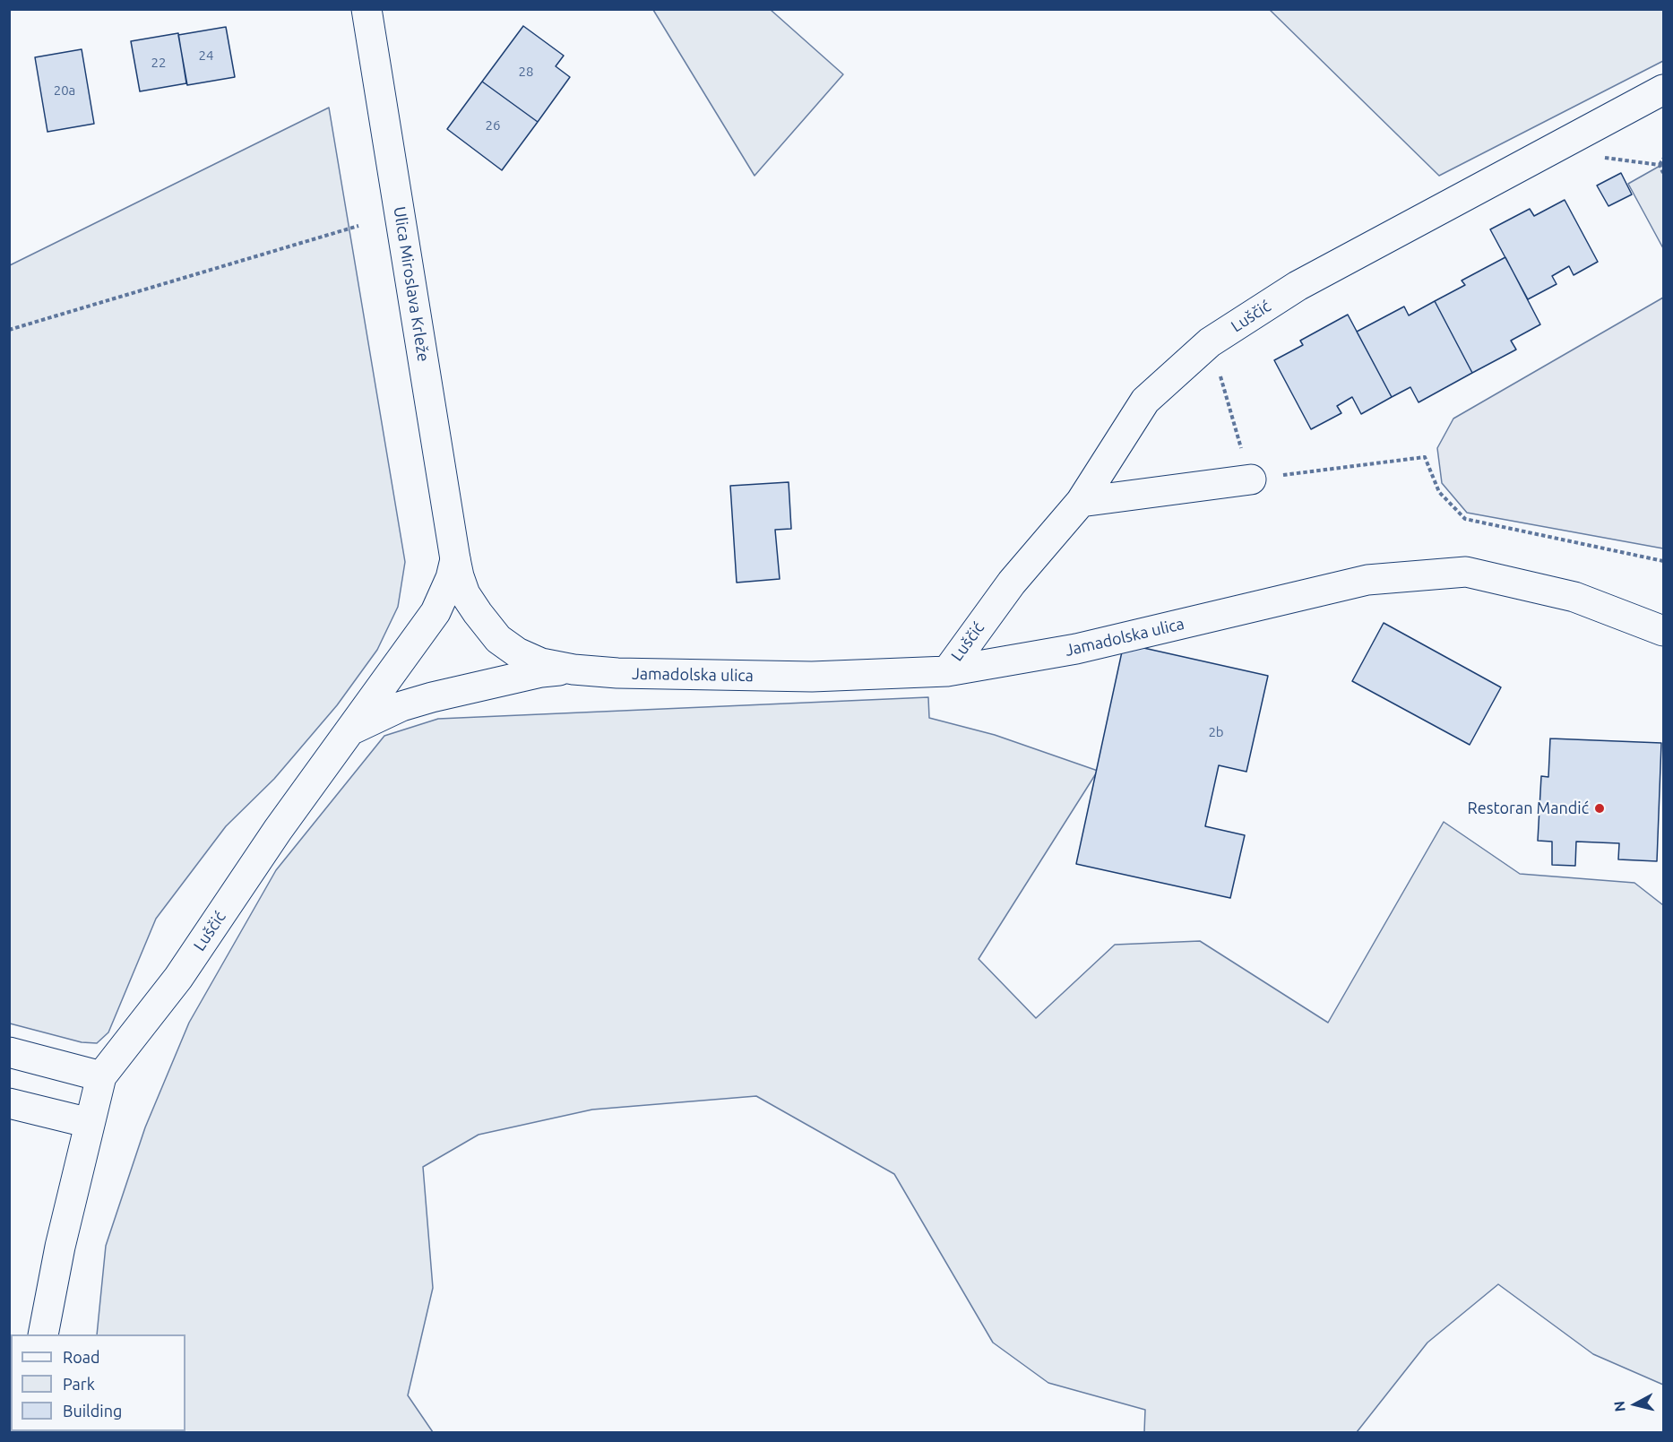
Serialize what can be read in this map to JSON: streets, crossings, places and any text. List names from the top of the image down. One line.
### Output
{"streets":{"street":["Ulica Miroslava Krleže","Luščić","Jamadolska ulica"]},"crossings":[["Ulica Miroslava Krleže","Luščić"],["Ulica Miroslava Krleže","Jamadolska ulica"],["Luščić","Jamadolska ulica"]],"places":["Restoran Mandić"],"house_numbers":["24","22","28","20a","26","2b"],"legend":["Road","Park","Building"],"north":"left"}
